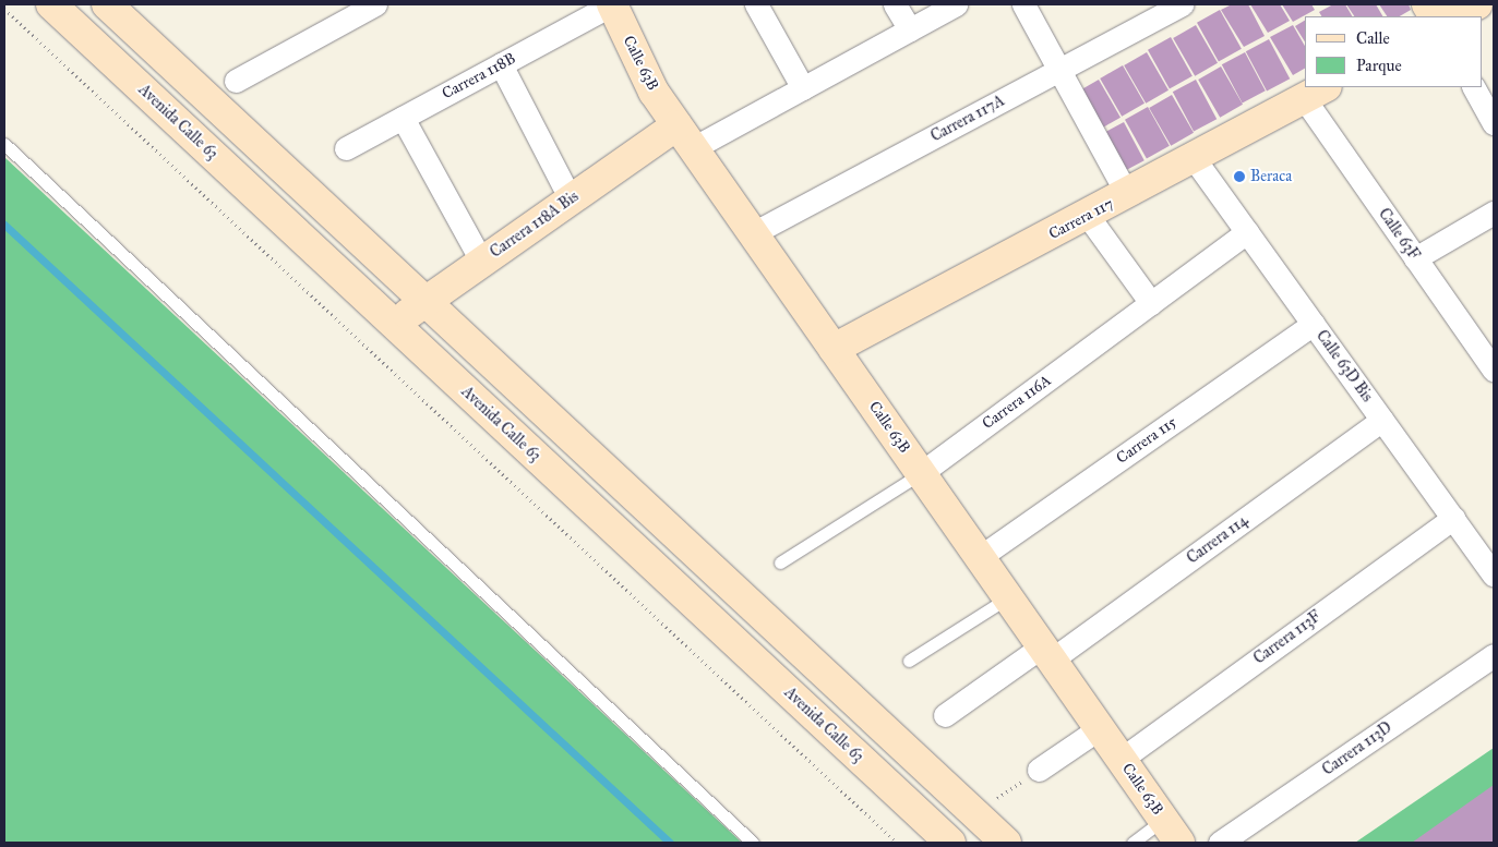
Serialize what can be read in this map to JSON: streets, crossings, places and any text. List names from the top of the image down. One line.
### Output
{"streets":{"main road":["Calle 63B","Avenida Calle 63","Carrera 117","Carrera 118A Bis"],"street":["Carrera 118B","Carrera 117A","Calle 63F","Calle 63D Bis","Carrera 116A","Carrera 115","Carrera 114","Carrera 113F","Carrera 113D"]},"crossings":[["Calle 63B","Carrera 118B"],["Calle 63B","Carrera 117A"],["Calle 63B","Carrera 117"],["Calle 63B","Carrera 118A Bis"],["Calle 63B","Carrera 116A"],["Calle 63B","Carrera 115"],["Calle 63B","Carrera 114"],["Calle 63B","Carrera 113F"],["Avenida Calle 63","Carrera 118A Bis"],["Carrera 117","Calle 63F"],["Carrera 117","Calle 63D Bis"],["Calle 63D Bis","Carrera 116A"],["Calle 63D Bis","Carrera 115"],["Calle 63D Bis","Carrera 114"],["Calle 63D Bis","Carrera 113F"]],"places":["Beraca"],"legend":["Calle","Parque"]}
